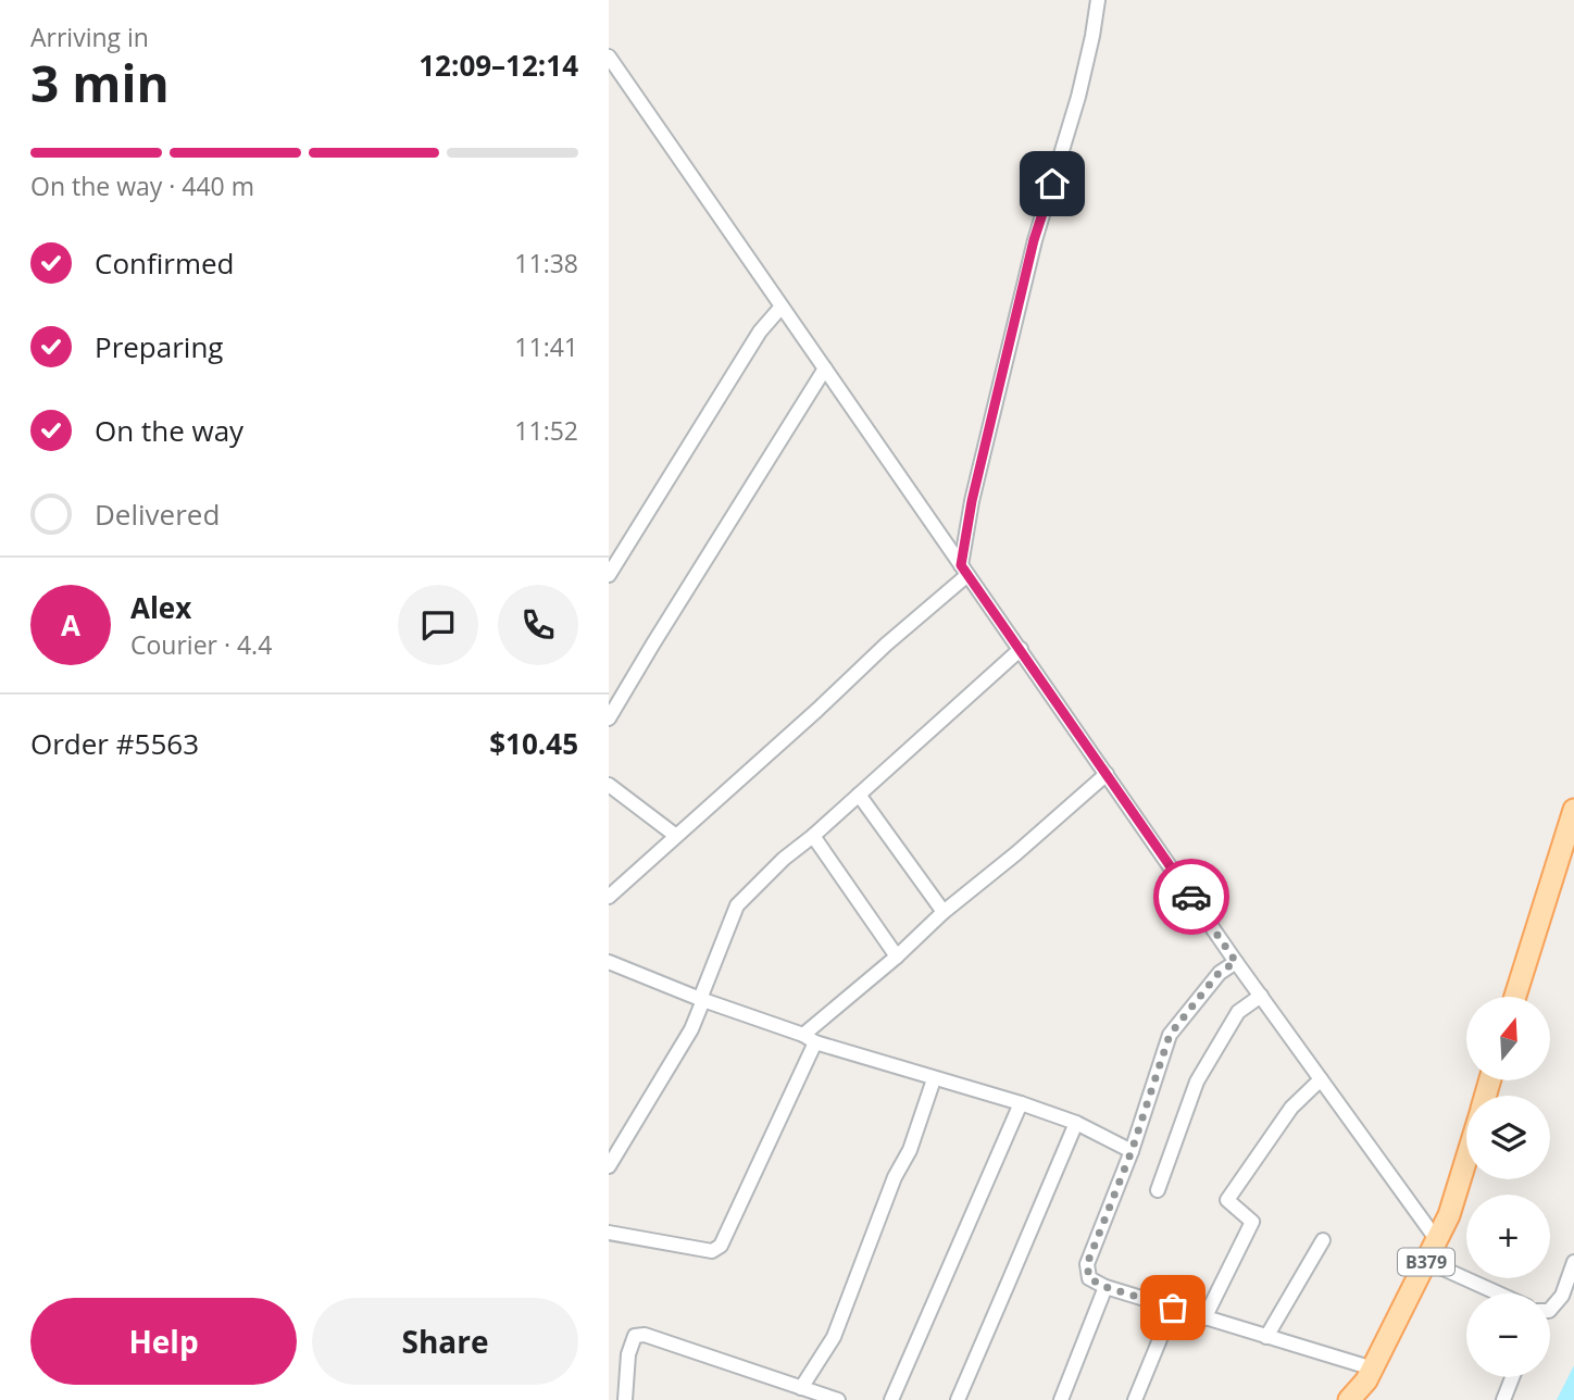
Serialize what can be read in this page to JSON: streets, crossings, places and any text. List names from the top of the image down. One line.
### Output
{"streets":{"main road":["B379"]},"north":"top","page":{"heading":["3 min","Arriving in","12:09–12:14"],"panel":["Alex","Courier · 4.4","Order #5563","$10.45"],"bar":"On the way · 440 m","list":[["Confirmed","11:38"],["Preparing","11:41"],["On the way","11:52"],"Delivered"],"round":"A","map_buttons":["+","−"],"buttons":["Help","Share"]}}
